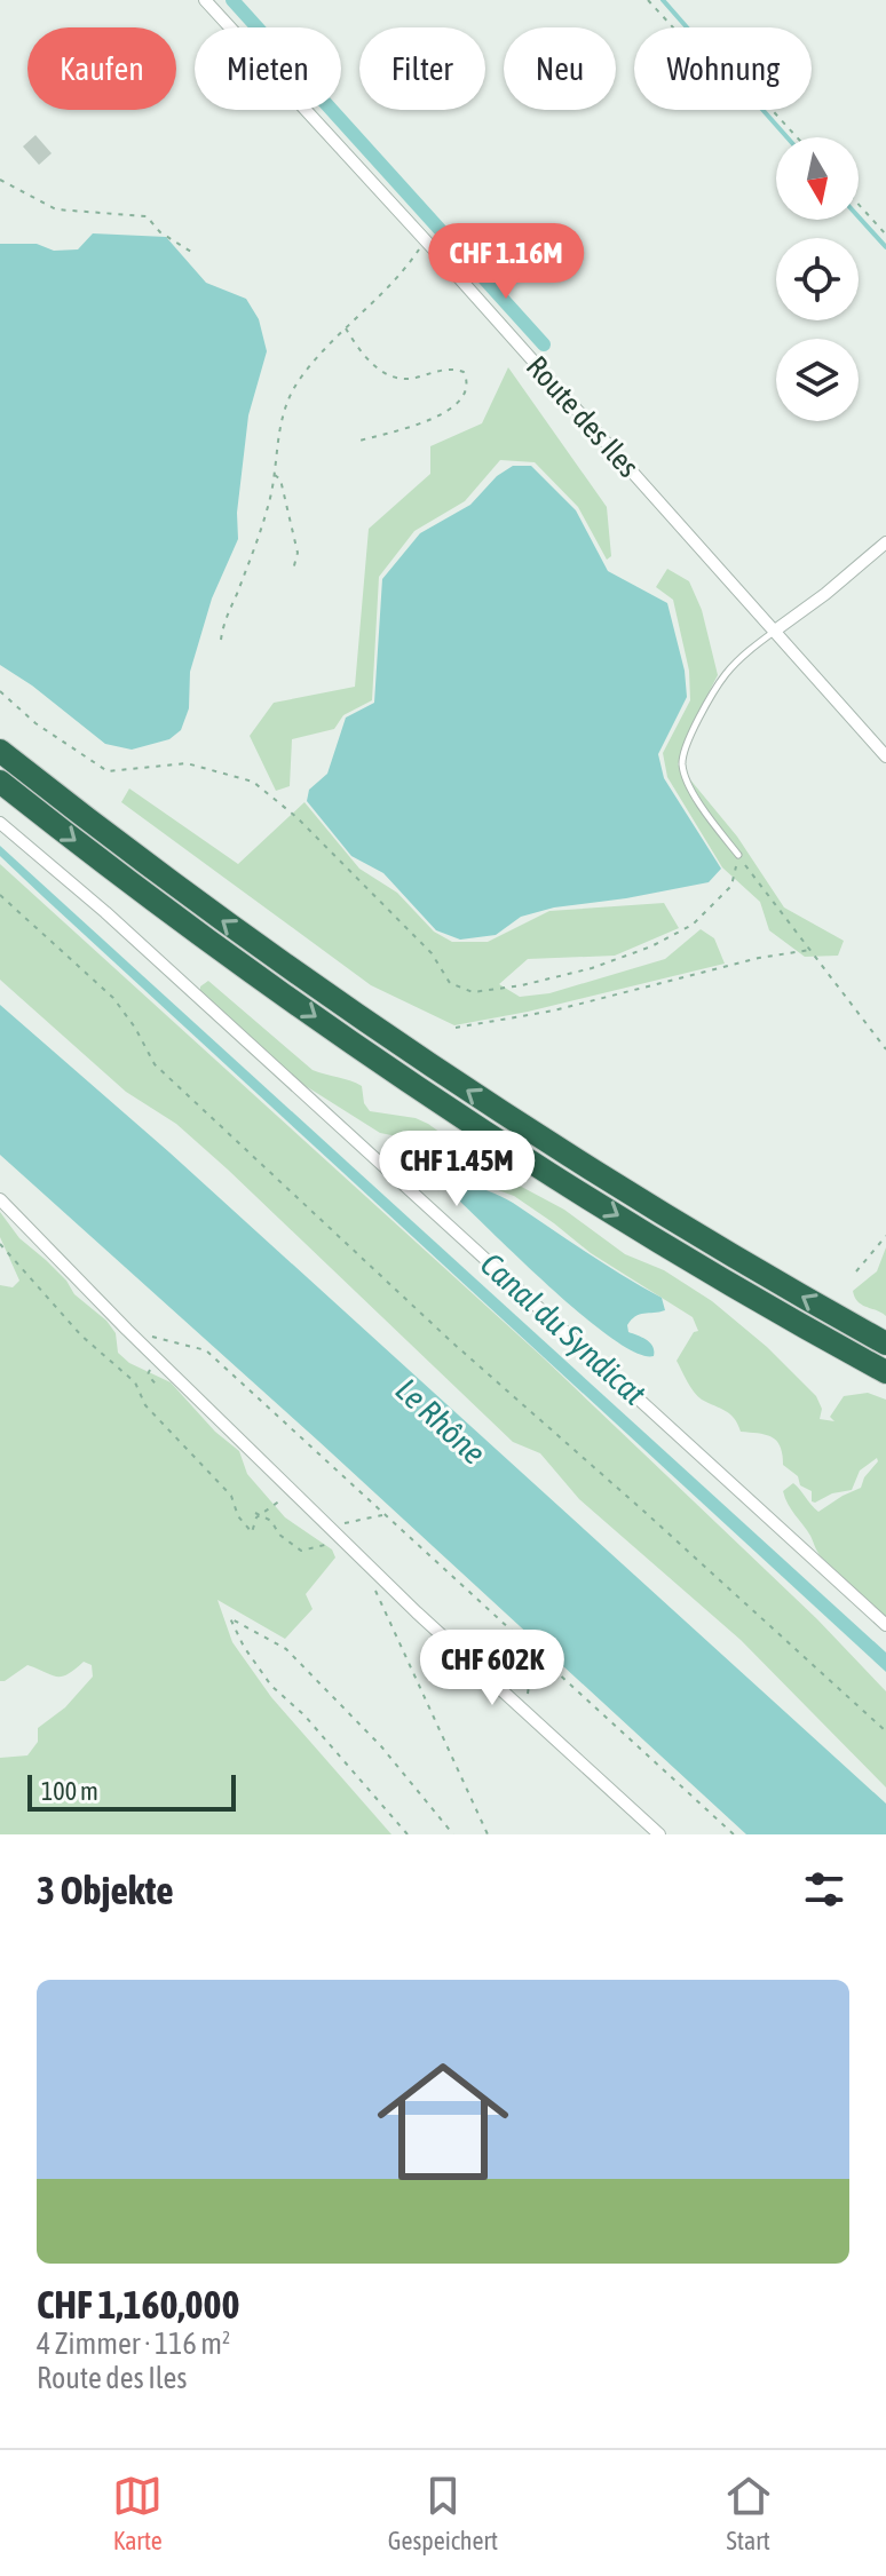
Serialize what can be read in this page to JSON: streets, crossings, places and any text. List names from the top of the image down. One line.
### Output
{"streets":{"street":["Route des Iles"]},"water":["Canal du Syndicat","Le Rhône"],"scale_bar":"100 m","north":"bottom","page":{"chip":["Kaufen","Mieten","Filter","Neu","Wohnung"],"price":["CHF 1.16M","CHF 1.45M","CHF 602K"],"scale":"100 m","heading":"3 Objekte","list":[{"name":"CHF 1,160,000","note":"4 Zimmer · 116 m² · Route des Iles"}],"tabs":["Karte","Gespeichert","Start"]}}
